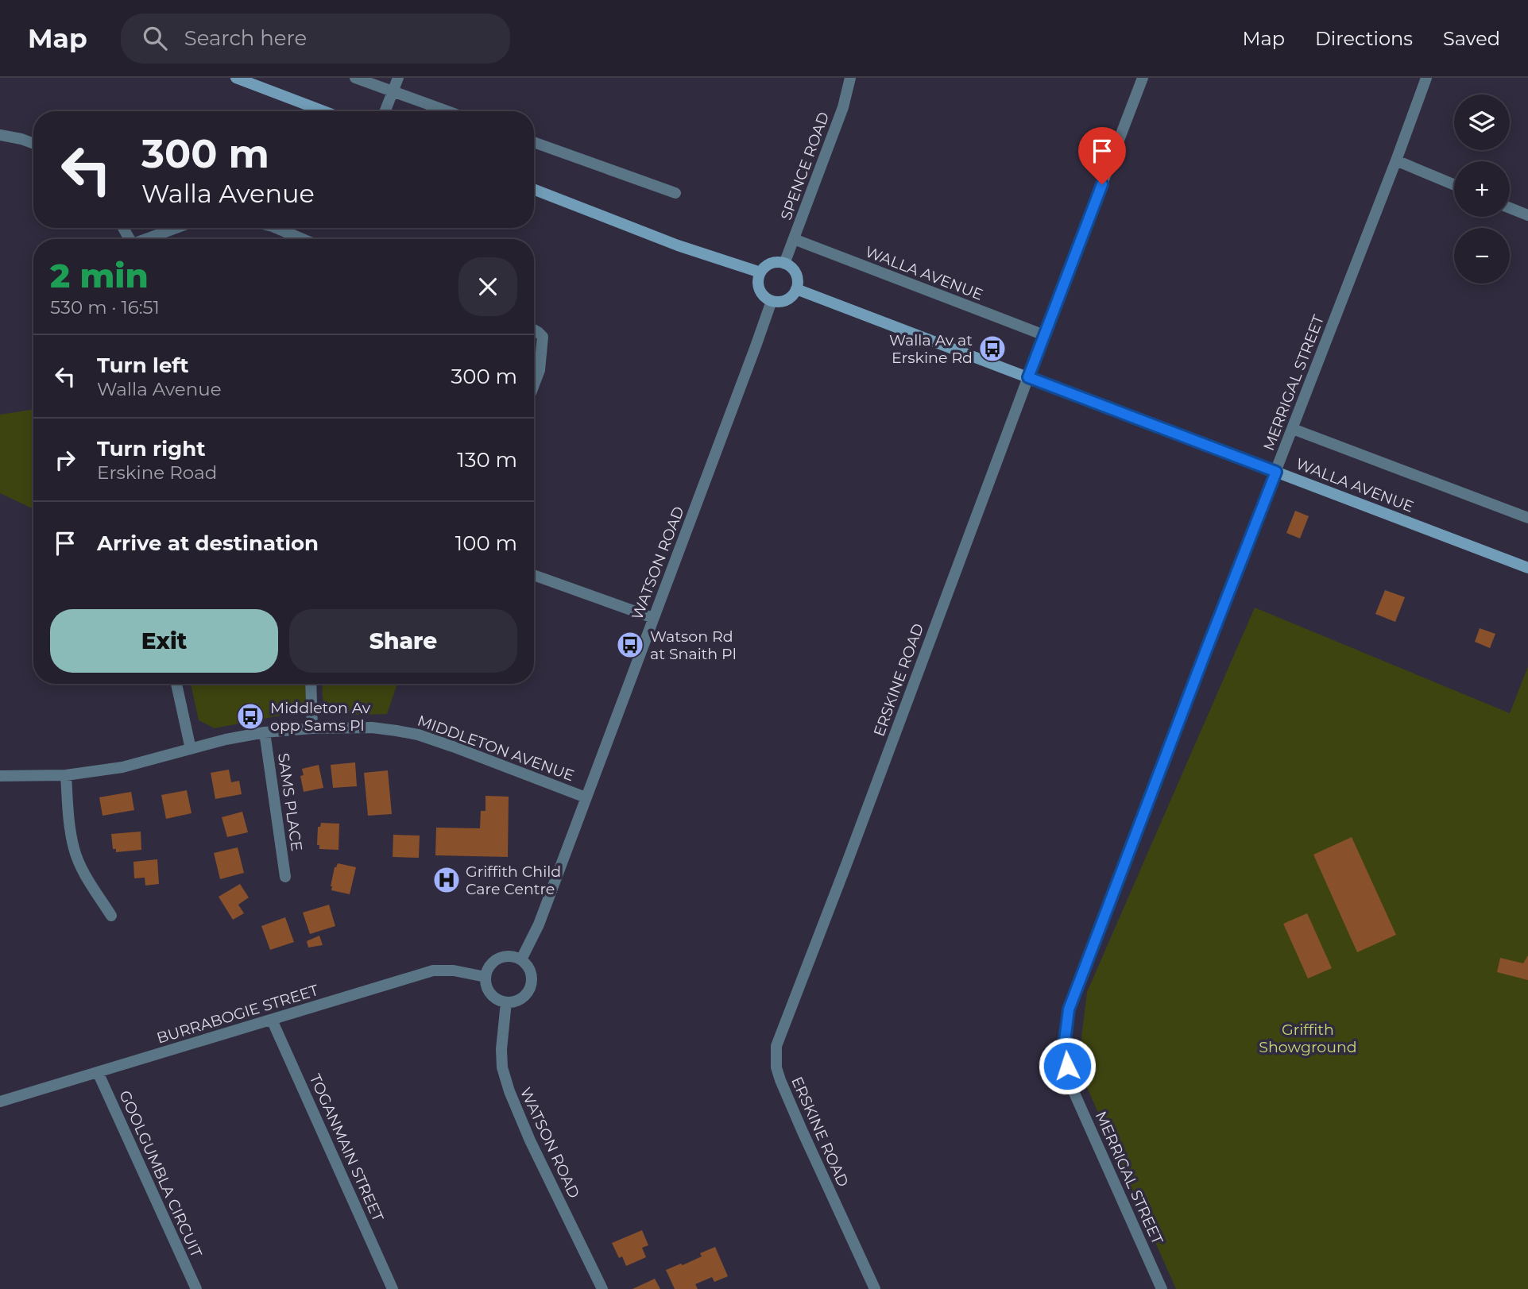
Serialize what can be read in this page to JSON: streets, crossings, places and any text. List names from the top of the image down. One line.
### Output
{"streets":{"street":["SPENCE ROAD","WALLA AVENUE","MERRIGAL STREET","WATSON ROAD","ERSKINE ROAD","MIDDLETON AVENUE","SAMS PLACE","BURRABOGIE STREET","TOGANMAIN STREET","GOOLGUMBLA CIRCUIT"]},"crossings":[["SPENCE ROAD","WALLA AVENUE"],["SPENCE ROAD","WATSON ROAD"],["WALLA AVENUE","MERRIGAL STREET"],["WALLA AVENUE","WATSON ROAD"],["WALLA AVENUE","ERSKINE ROAD"],["WATSON ROAD","MIDDLETON AVENUE"],["WATSON ROAD","BURRABOGIE STREET"],["MIDDLETON AVENUE","SAMS PLACE"],["BURRABOGIE STREET","TOGANMAIN STREET"],["BURRABOGIE STREET","GOOLGUMBLA CIRCUIT"]],"parks":["Griffith Showground"],"places":{"bus stop":["Walla Av at Erskine Rd","Watson Rd at Snaith Pl","Middleton Av opp Sams Pl"],"hospital":["Griffith Child Care Centre"]},"page":{"header":"Map","search":"Search here","nav":["Map","Directions","Saved"],"map_buttons":["+","−"],"turn":["300 m","Walla Avenue"],"heading":["2 min","530 m · 16:51"],"list":[{"name":"Turn left","note":"Walla Avenue","value":"300 m"},{"name":"Turn right","note":"Erskine Road","value":"130 m"},{"name":"Arrive at destination","value":"100 m"}],"buttons":["Exit","Share"]}}
